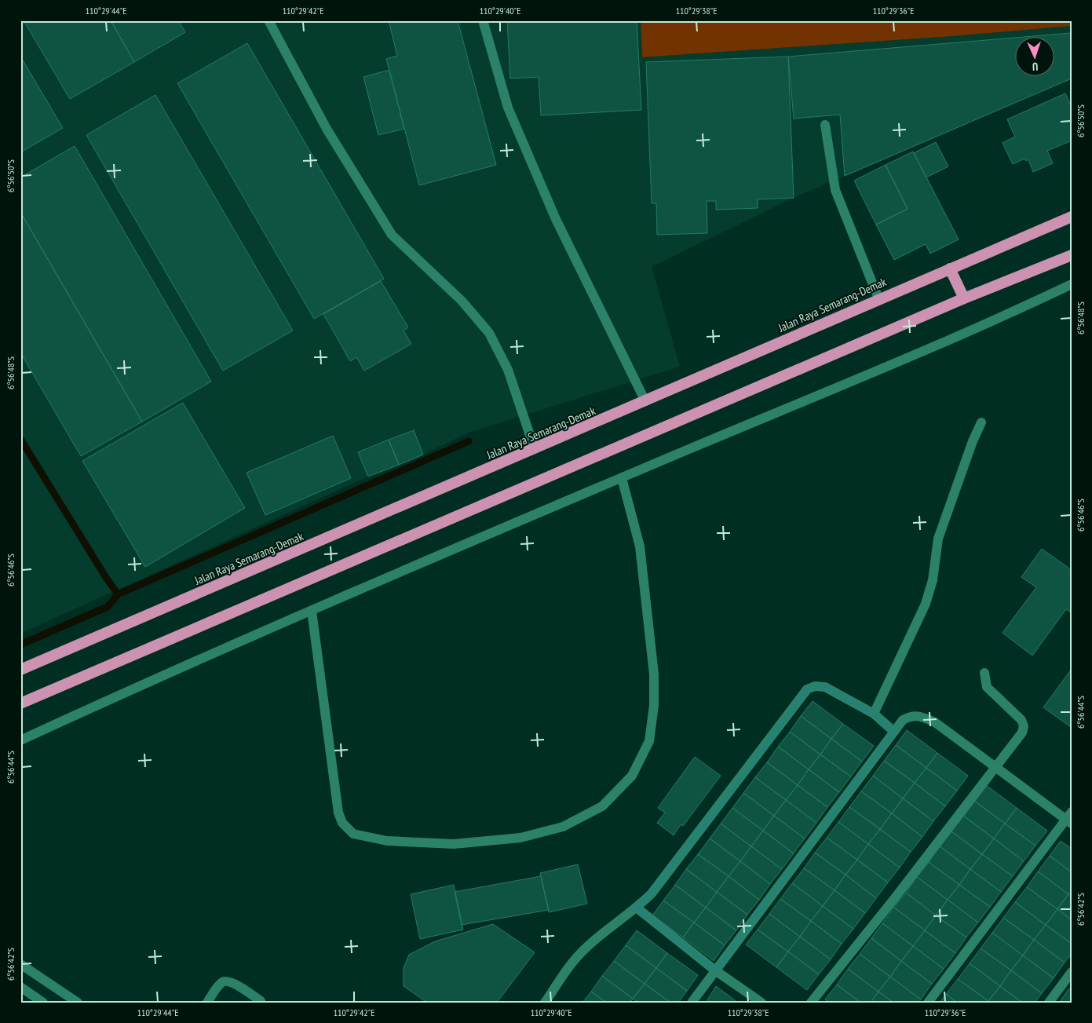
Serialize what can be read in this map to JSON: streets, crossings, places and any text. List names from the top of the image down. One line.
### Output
{"streets":{"highway":["Jalan Raya Semarang-Demak"]},"north":"bottom","coordinates":["110°29'44\"E","110°29'42\"E","110°29'40\"E","110°29'38\"E","110°29'36\"E","6°56'50\"S","6°56'48\"S","6°56'46\"S","6°56'44\"S","6°56'42\"S"]}
